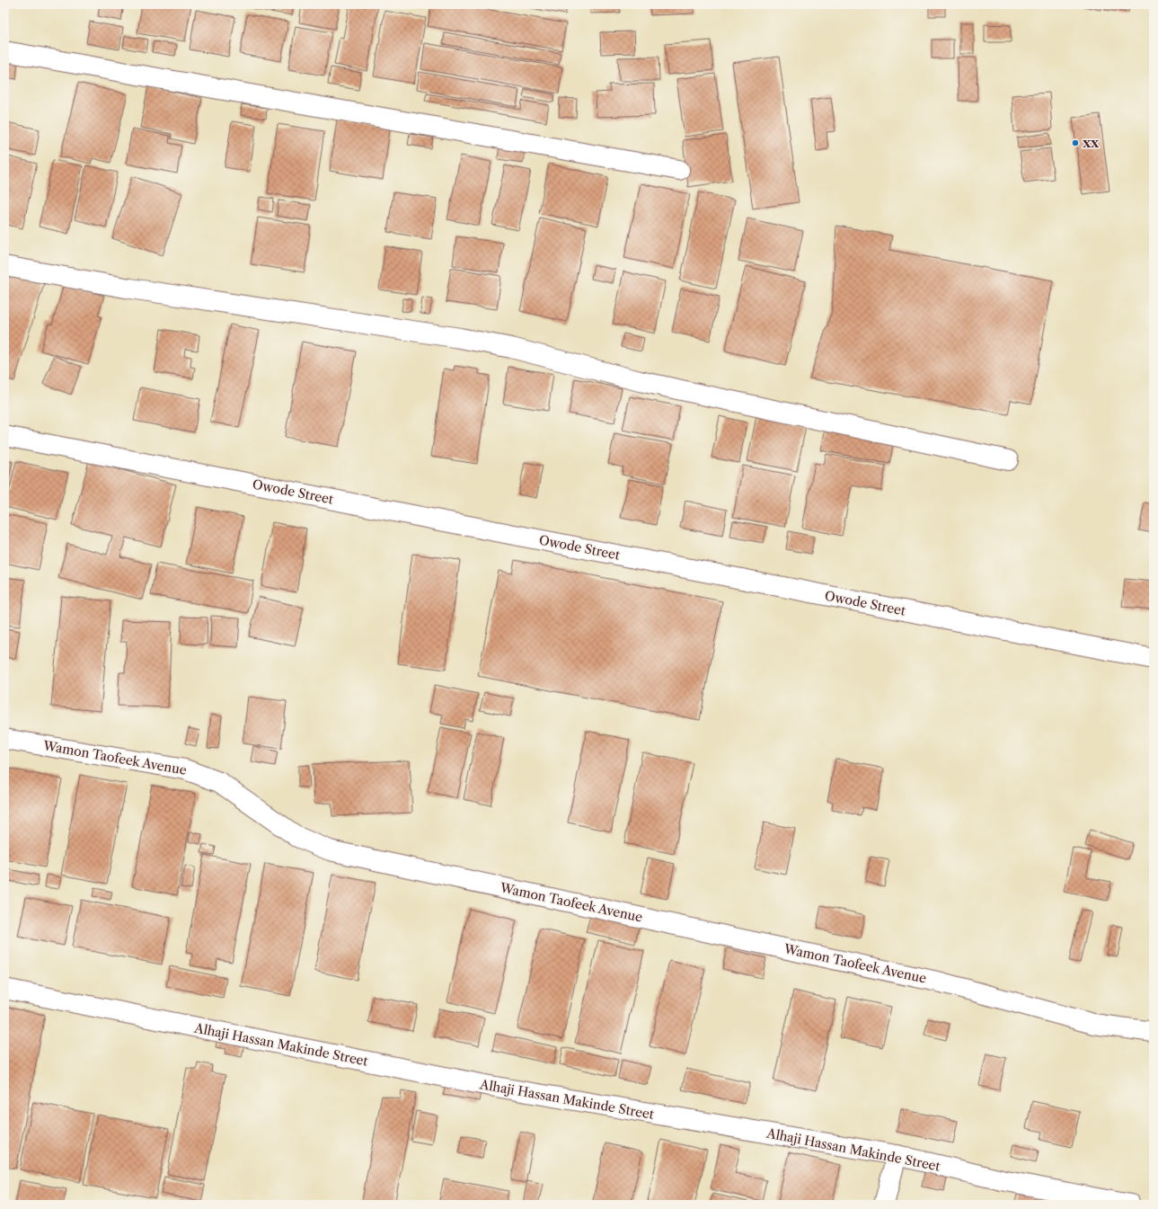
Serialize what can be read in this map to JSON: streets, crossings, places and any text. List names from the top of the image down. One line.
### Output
{"streets":{"street":["Owode Street","Wamon Taofeek Avenue","Alhaji Hassan Makinde Street"]},"places":["xx"]}
